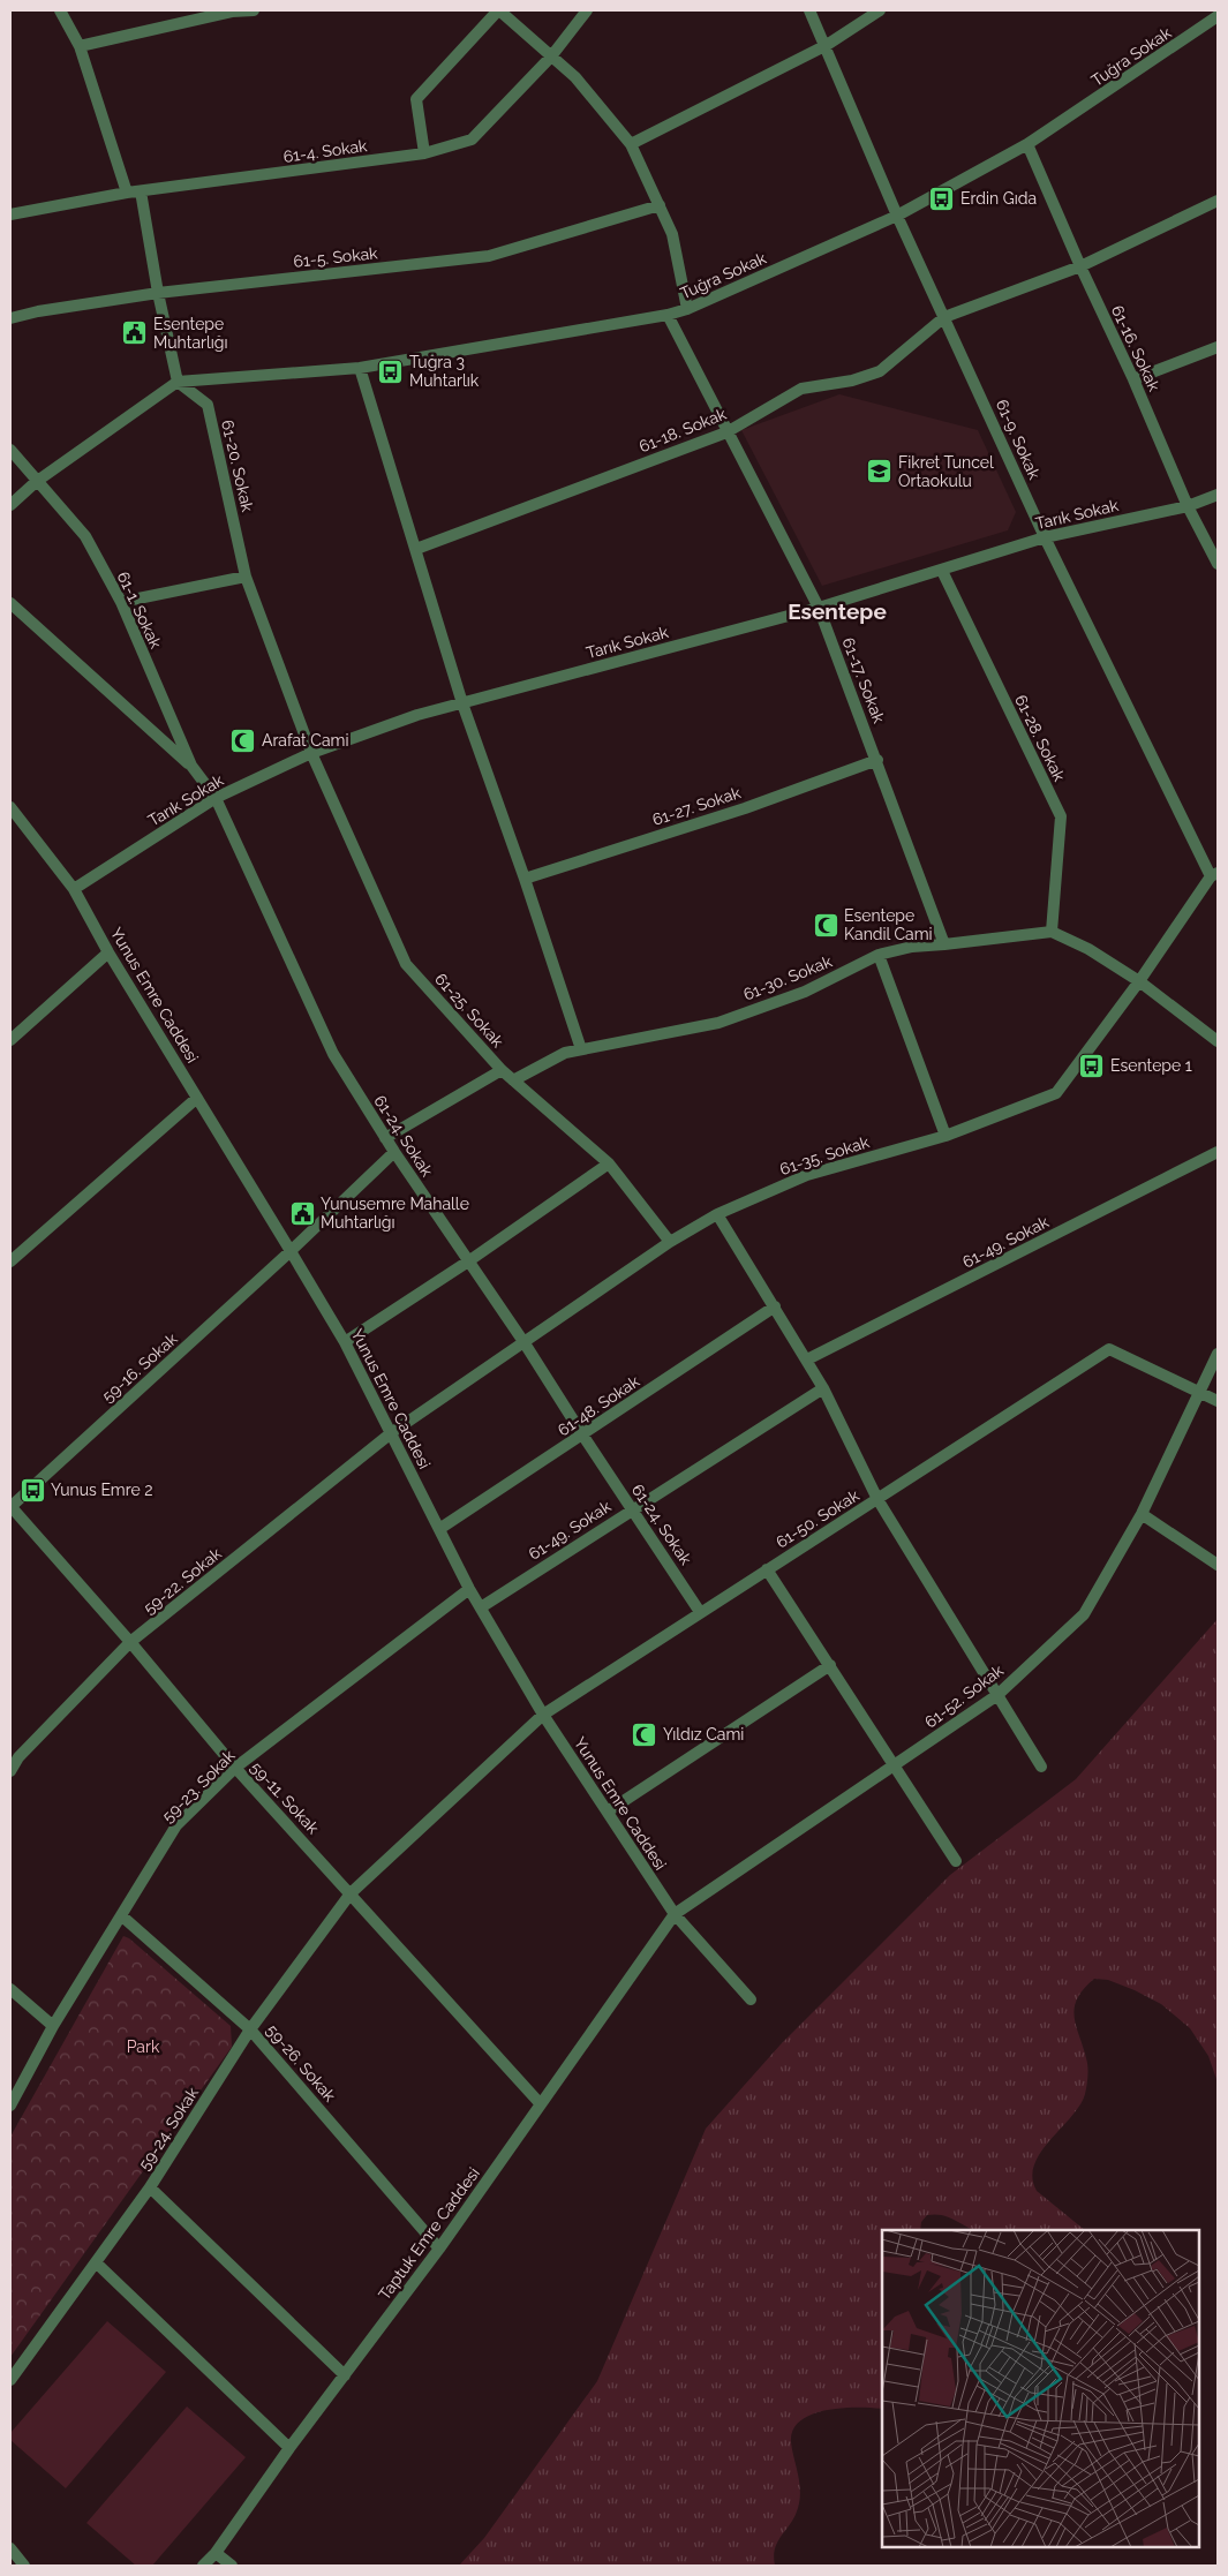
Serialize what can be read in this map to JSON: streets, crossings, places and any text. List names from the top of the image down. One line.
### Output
{"streets":{"street":["Tuğra Sokak","61-4. Sokak","61-5. Sokak","61-16. Sokak","61-18. Sokak","61-9. Sokak","61-20. Sokak","Tarık Sokak","61-1. Sokak","61-17. Sokak","61-28. Sokak","61-27. Sokak","61-30. Sokak","Yunus Emre Caddesi","61-25. Sokak","61-24. Sokak","61-35. Sokak","61-49. Sokak","59-16. Sokak","61-48. Sokak","61-50. Sokak","59-22. Sokak","61-52. Sokak","59-23. Sokak","59-11. Sokak","59-26. Sokak","59-24. Sokak","Taptuk Emre Caddesi"]},"crossings":[["Tuğra Sokak","61-16. Sokak"],["Tuğra Sokak","61-9. Sokak"],["Tuğra Sokak","61-20. Sokak"],["Tuğra Sokak","61-17. Sokak"],["61-16. Sokak","61-18. Sokak"],["61-16. Sokak","Tarık Sokak"],["61-18. Sokak","61-9. Sokak"],["61-18. Sokak","61-17. Sokak"],["61-9. Sokak","Tarık Sokak"],["61-9. Sokak","61-35. Sokak"],["61-20. Sokak","Tarık Sokak"],["61-20. Sokak","61-25. Sokak"],["Tarık Sokak","61-1. Sokak"],["Tarık Sokak","61-17. Sokak"],["Tarık Sokak","61-28. Sokak"],["Tarık Sokak","Yunus Emre Caddesi"],["Tarık Sokak","61-25. Sokak"],["Tarık Sokak","61-24. Sokak"],["61-1. Sokak","61-24. Sokak"],["61-17. Sokak","61-27. Sokak"],["61-17. Sokak","61-30. Sokak"],["61-28. Sokak","61-30. Sokak"],["61-30. Sokak","61-25. Sokak"],["Yunus Emre Caddesi","61-35. Sokak"],["Yunus Emre Caddesi","61-49. Sokak"],["Yunus Emre Caddesi","59-16. Sokak"],["Yunus Emre Caddesi","61-48. Sokak"],["Yunus Emre Caddesi","61-50. Sokak"],["Yunus Emre Caddesi","59-22. Sokak"],["Yunus Emre Caddesi","61-52. Sokak"],["Yunus Emre Caddesi","59-23. Sokak"],["Yunus Emre Caddesi","Taptuk Emre Caddesi"],["61-25. Sokak","61-35. Sokak"],["61-24. Sokak","61-35. Sokak"],["61-24. Sokak","61-49. Sokak"],["61-24. Sokak","61-48. Sokak"],["61-24. Sokak","61-50. Sokak"],["61-35. Sokak","59-22. Sokak"],["59-16. Sokak","59-11. Sokak"],["61-50. Sokak","61-52. Sokak"],["59-22. Sokak","59-11. Sokak"],["61-52. Sokak","Taptuk Emre Caddesi"],["59-23. Sokak","59-11. Sokak"],["59-23. Sokak","59-26. Sokak"],["59-11. Sokak","59-24. Sokak"],["59-11. Sokak","Taptuk Emre Caddesi"],["59-26. Sokak","59-24. Sokak"],["59-26. Sokak","Taptuk Emre Caddesi"]],"districts":["Esentepe"],"parks":["Park"],"places":{"bus stop":["Erdin Gıda","Tuğra 3 Muhtarlık","Esentepe 1","Yunus Emre 2"],"public building":["Esentepe Muhtarlığı","Yunusemre Mahalle Muhtarlığı"],"school or university":["Fikret Tuncel Ortaokulu"],"mosque":["Arafat Cami","Esentepe Kandil Cami","Yıldız Cami"]}}
